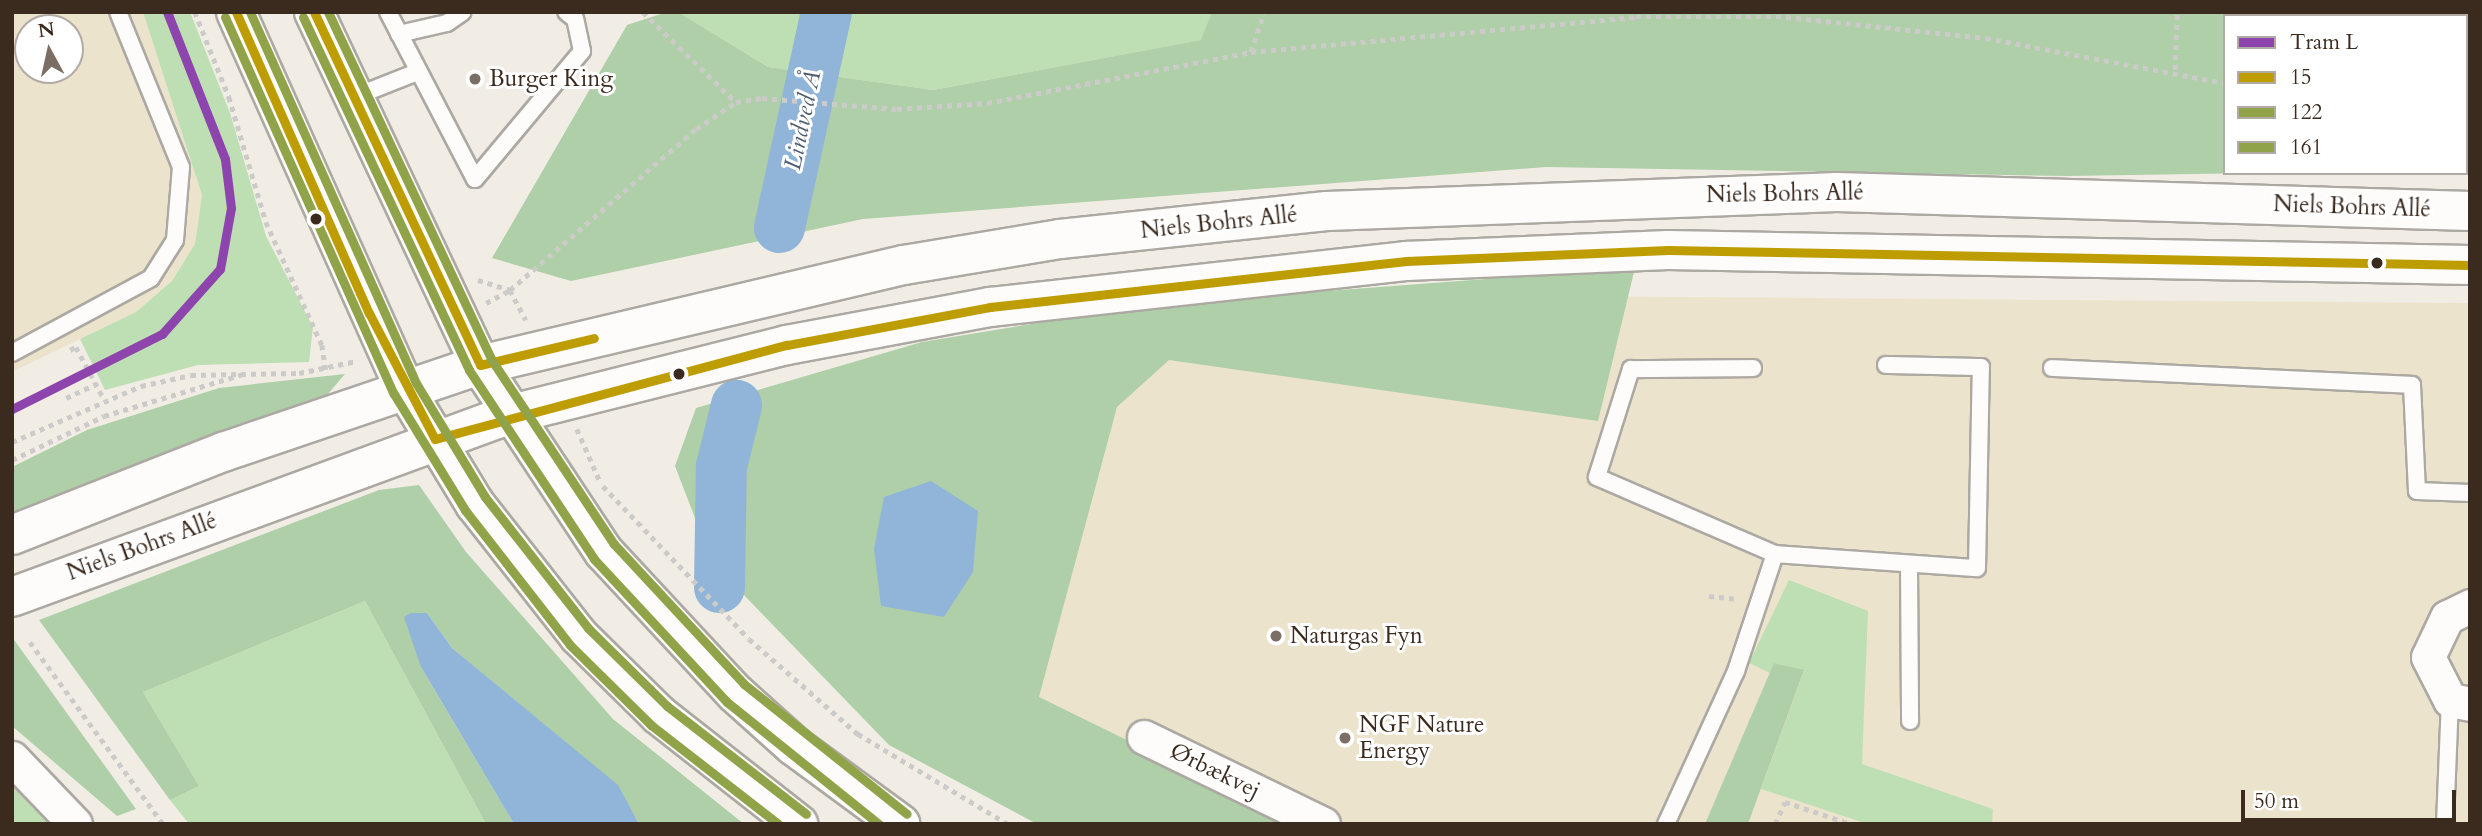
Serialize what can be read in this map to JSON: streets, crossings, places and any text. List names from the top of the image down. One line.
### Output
{"streets":{"street":["Niels Bohrs Allé","Ørbækvej"]},"water":["Lindved Å"],"places":["Burger King","Naturgas Fyn","NGF Nature Energy"],"lines":["tram line L","transit line 15","transit line 161","transit line 122"],"legend":["Tram L","15","122","161"],"scale_bar":"50 m","north":"top"}
